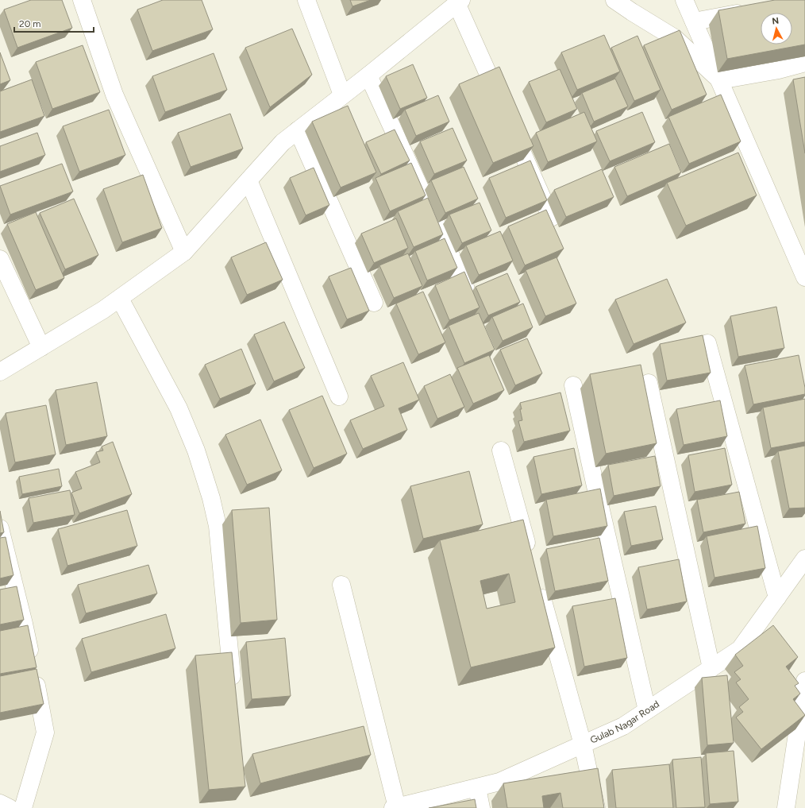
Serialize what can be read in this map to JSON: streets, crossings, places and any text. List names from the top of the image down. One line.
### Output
{"streets":{"street":["Gulab Nagar Road"]},"scale_bar":"20 m","north":"top"}
